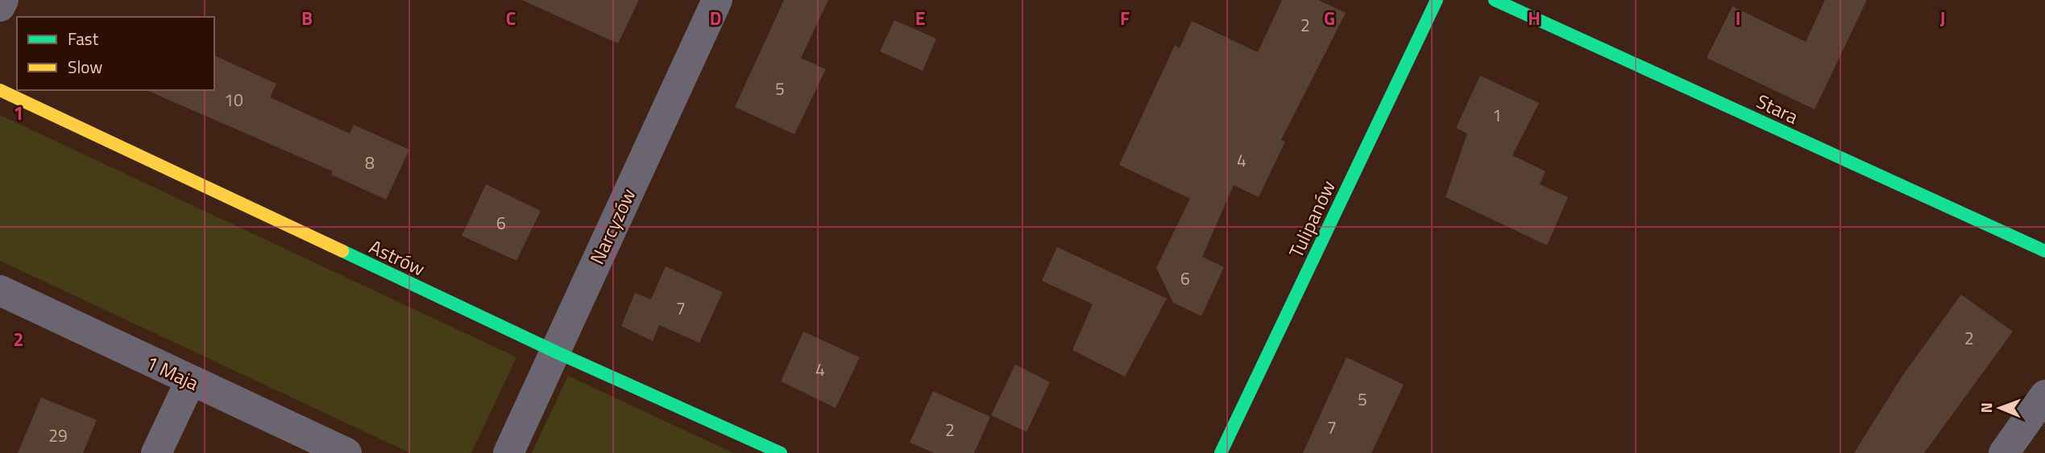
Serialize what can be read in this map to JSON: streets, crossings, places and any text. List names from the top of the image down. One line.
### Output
{"streets":{"street":["Stara","Tulipanów","Narcyzów","Astrów","1 Maja"]},"crossings":[["Narcyzów","Astrów"]],"house_numbers":["2","5","10","1","4","8","6","6","7","2","4","5","7","2","29"],"legend":["Fast","Slow"],"north":"left","grid":{"columns":["B","C","D","E","F","G","H","I","J"],"rows":["1","2"]}}
